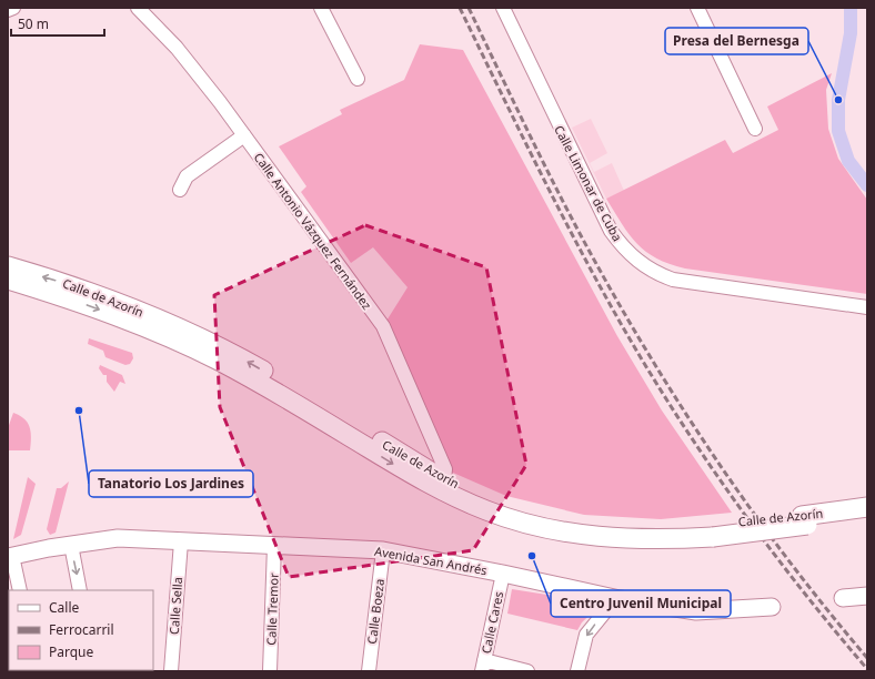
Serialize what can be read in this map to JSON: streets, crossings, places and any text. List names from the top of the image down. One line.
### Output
{"streets":{"main road":["Calle de Azorín"],"street":["Calle Limonar de Cuba","Calle Antonio Vázquez Fernández","Avenida San Andrés","Calle Sella","Calle Tremor","Calle Boeza","Calle Cares"]},"crossings":[["Calle Antonio Vázquez Fernández","Calle de Azorín"],["Avenida San Andrés","Calle Sella"],["Avenida San Andrés","Calle Tremor"],["Avenida San Andrés","Calle Boeza"],["Avenida San Andrés","Calle Cares"]],"places":["Presa del Bernesga","Tanatorio Los Jardines","Centro Juvenil Municipal"],"legend":["Calle","Ferrocarril","Parque"],"scale_bar":"50 m"}
